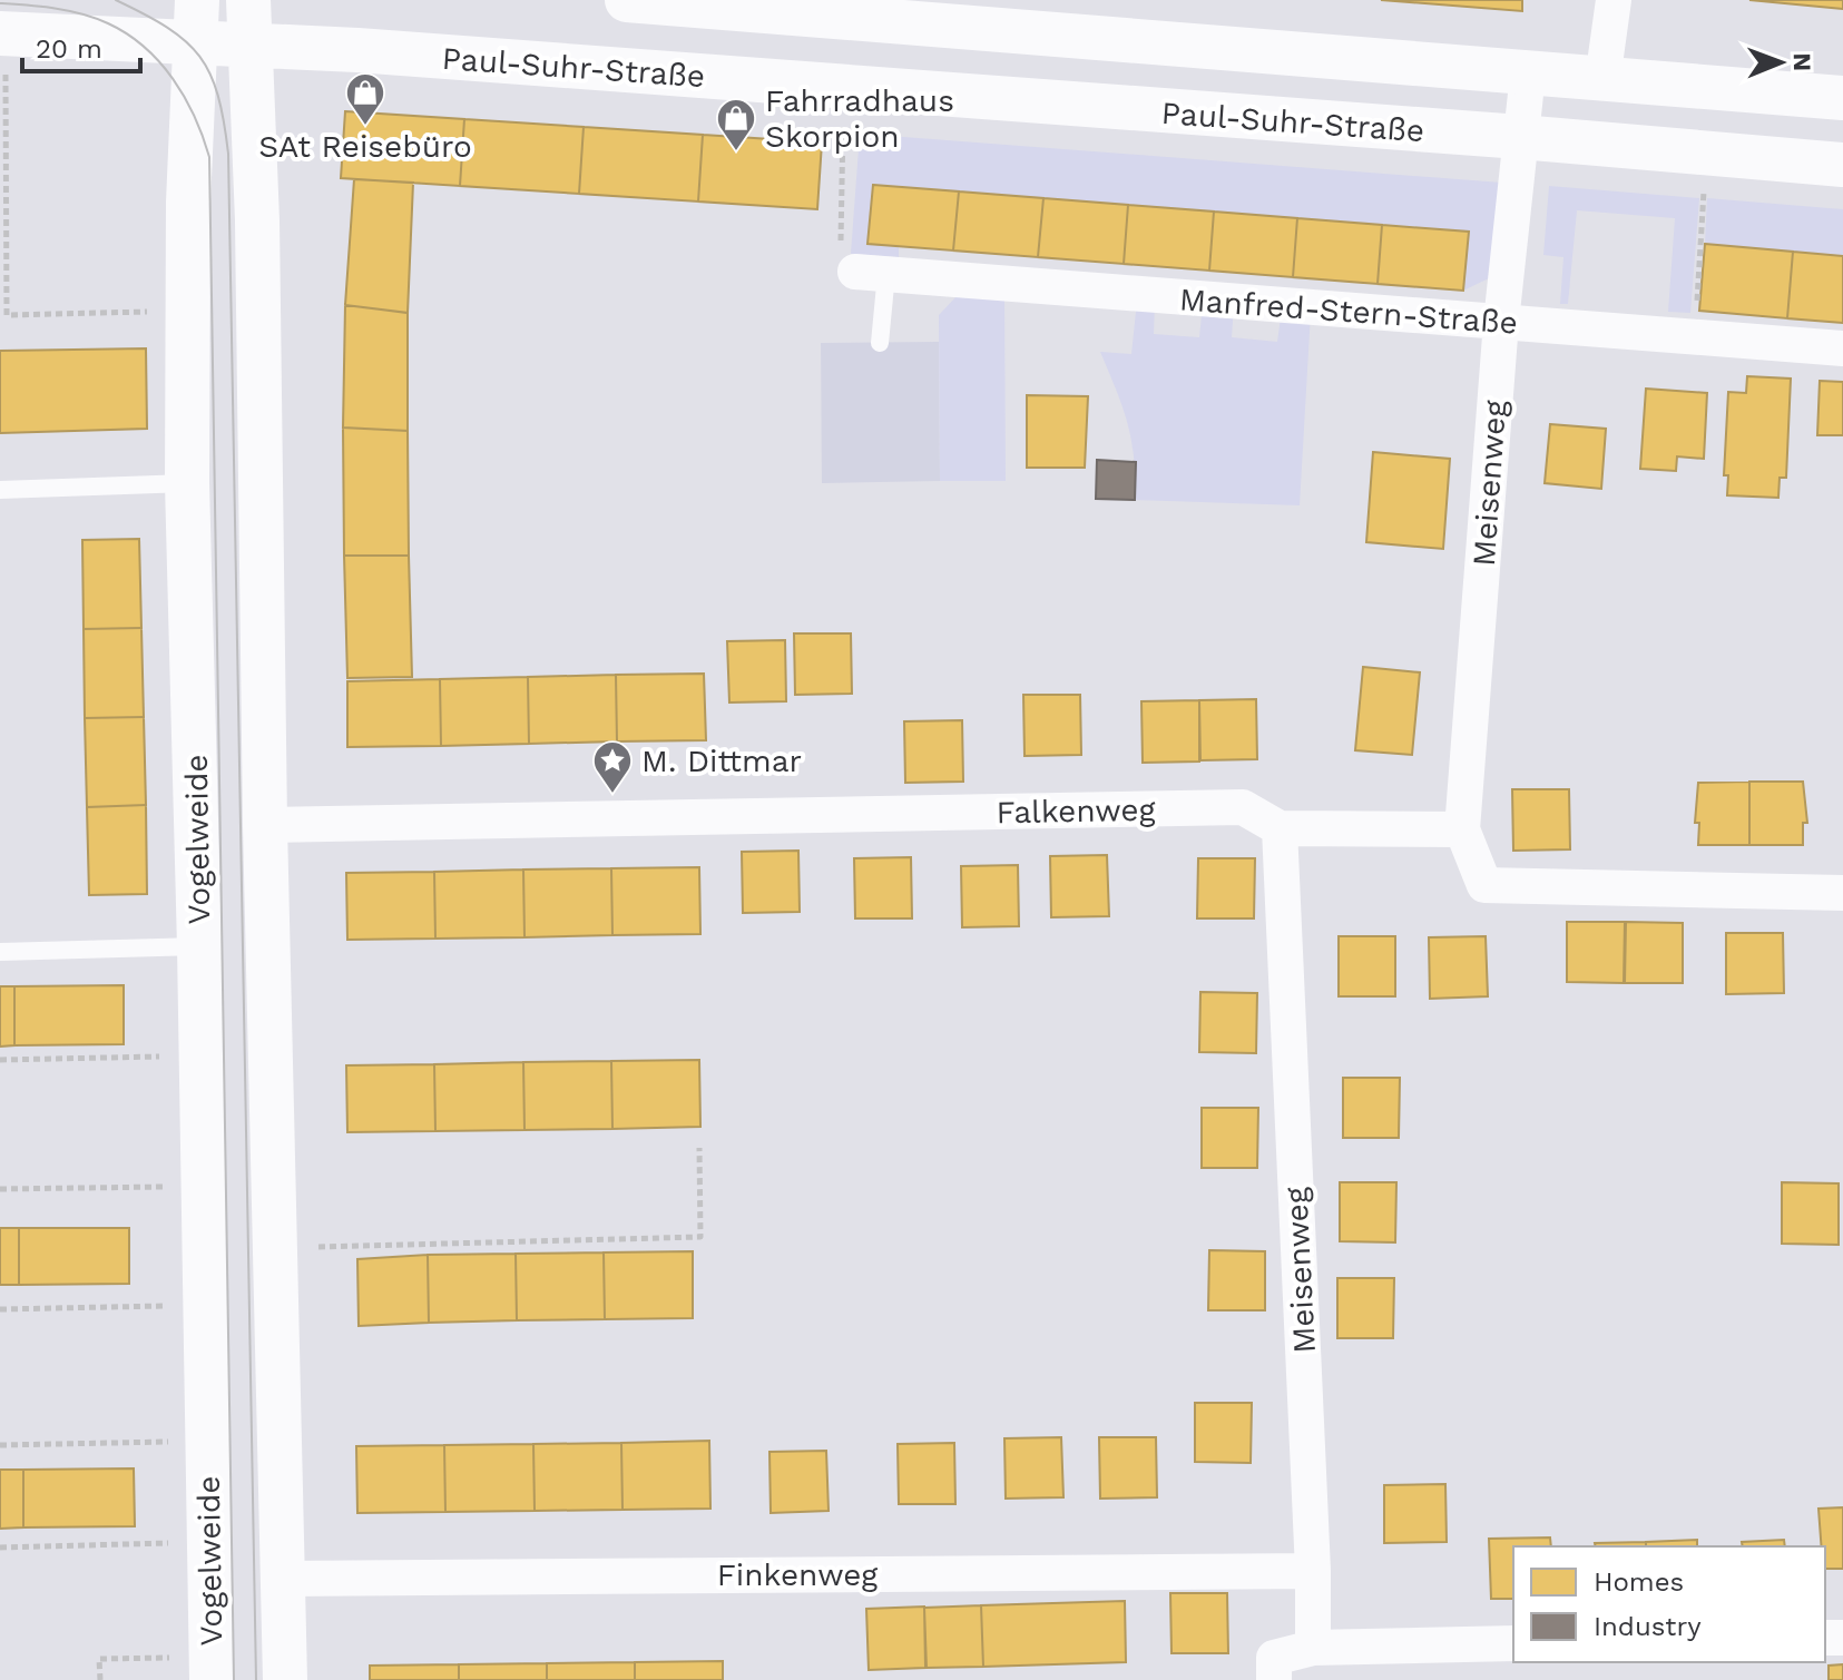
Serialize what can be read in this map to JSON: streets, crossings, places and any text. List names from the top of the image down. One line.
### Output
{"streets":{"street":["Paul-Suhr-Straße","Manfred-Stern-Straße","Meisenweg","Falkenweg","Vogelweide","Finkenweg"]},"crossings":[["Paul-Suhr-Straße","Meisenweg"],["Paul-Suhr-Straße","Vogelweide"],["Manfred-Stern-Straße","Meisenweg"],["Meisenweg","Falkenweg"],["Meisenweg","Finkenweg"]],"places":{"shop":["SAt Reisebüro","Fahrradhaus Skorpion"],"place":["M. Dittmar"]},"legend":["Homes","Industry"],"scale_bar":"20 m","north":"right"}
